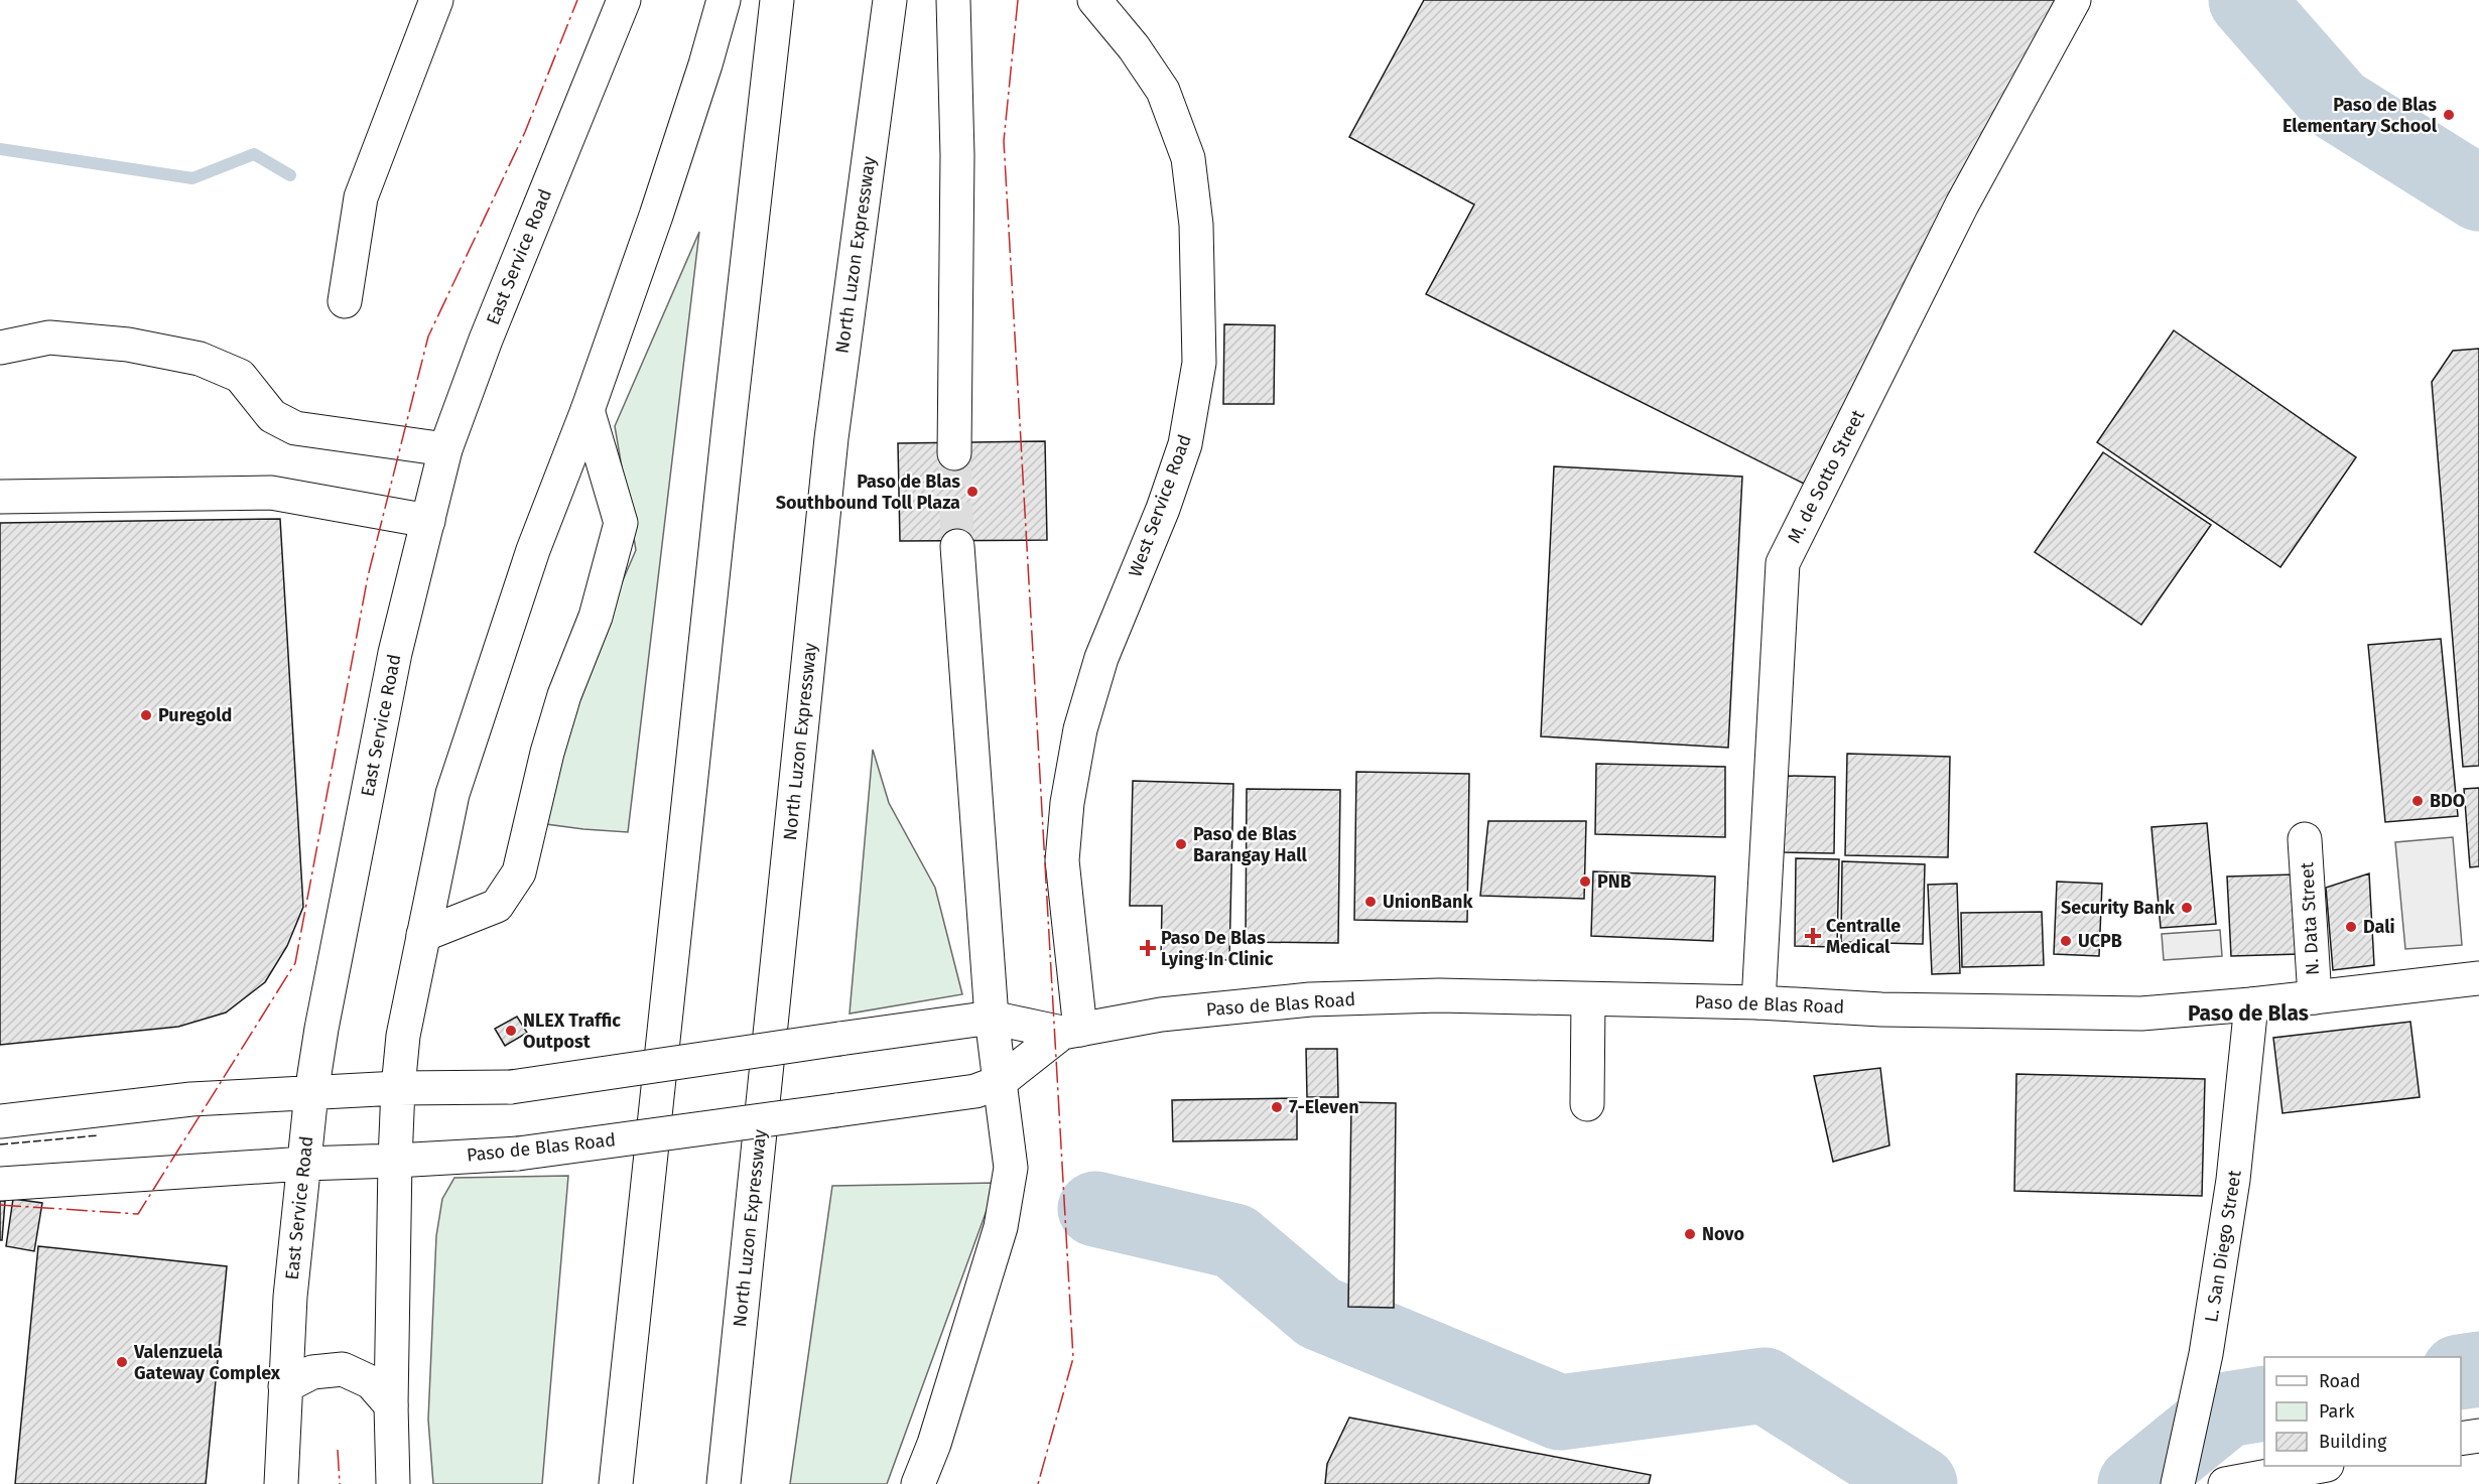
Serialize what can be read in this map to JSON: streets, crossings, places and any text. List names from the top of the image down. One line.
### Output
{"streets":{"main road":["North Luzon Expressway","East Service Road","M. de Sotto Street","West Service Road","N. Data Street","Paso de Blas Road","L. San Diego Street"]},"crossings":[["East Service Road","Paso de Blas Road"],["M. de Sotto Street","Paso de Blas Road"],["West Service Road","Paso de Blas Road"],["N. Data Street","Paso de Blas Road"],["Paso de Blas Road","L. San Diego Street"]],"districts":["Paso de Blas"],"places":{"other":["Paso de Blas Elementary School","Paso de Blas Southbound Toll Plaza","Puregold","BDO","Paso de Blas Barangay Hall","PNB","UnionBank","Security Bank","Dali","UCPB","NLEX Traffic Outpost","7-Eleven","Novo","Valenzuela Gateway Complex"],"health":["Centralle Medical","Paso De Blas Lying In Clinic"]},"legend":["Road","Park","Building"]}
